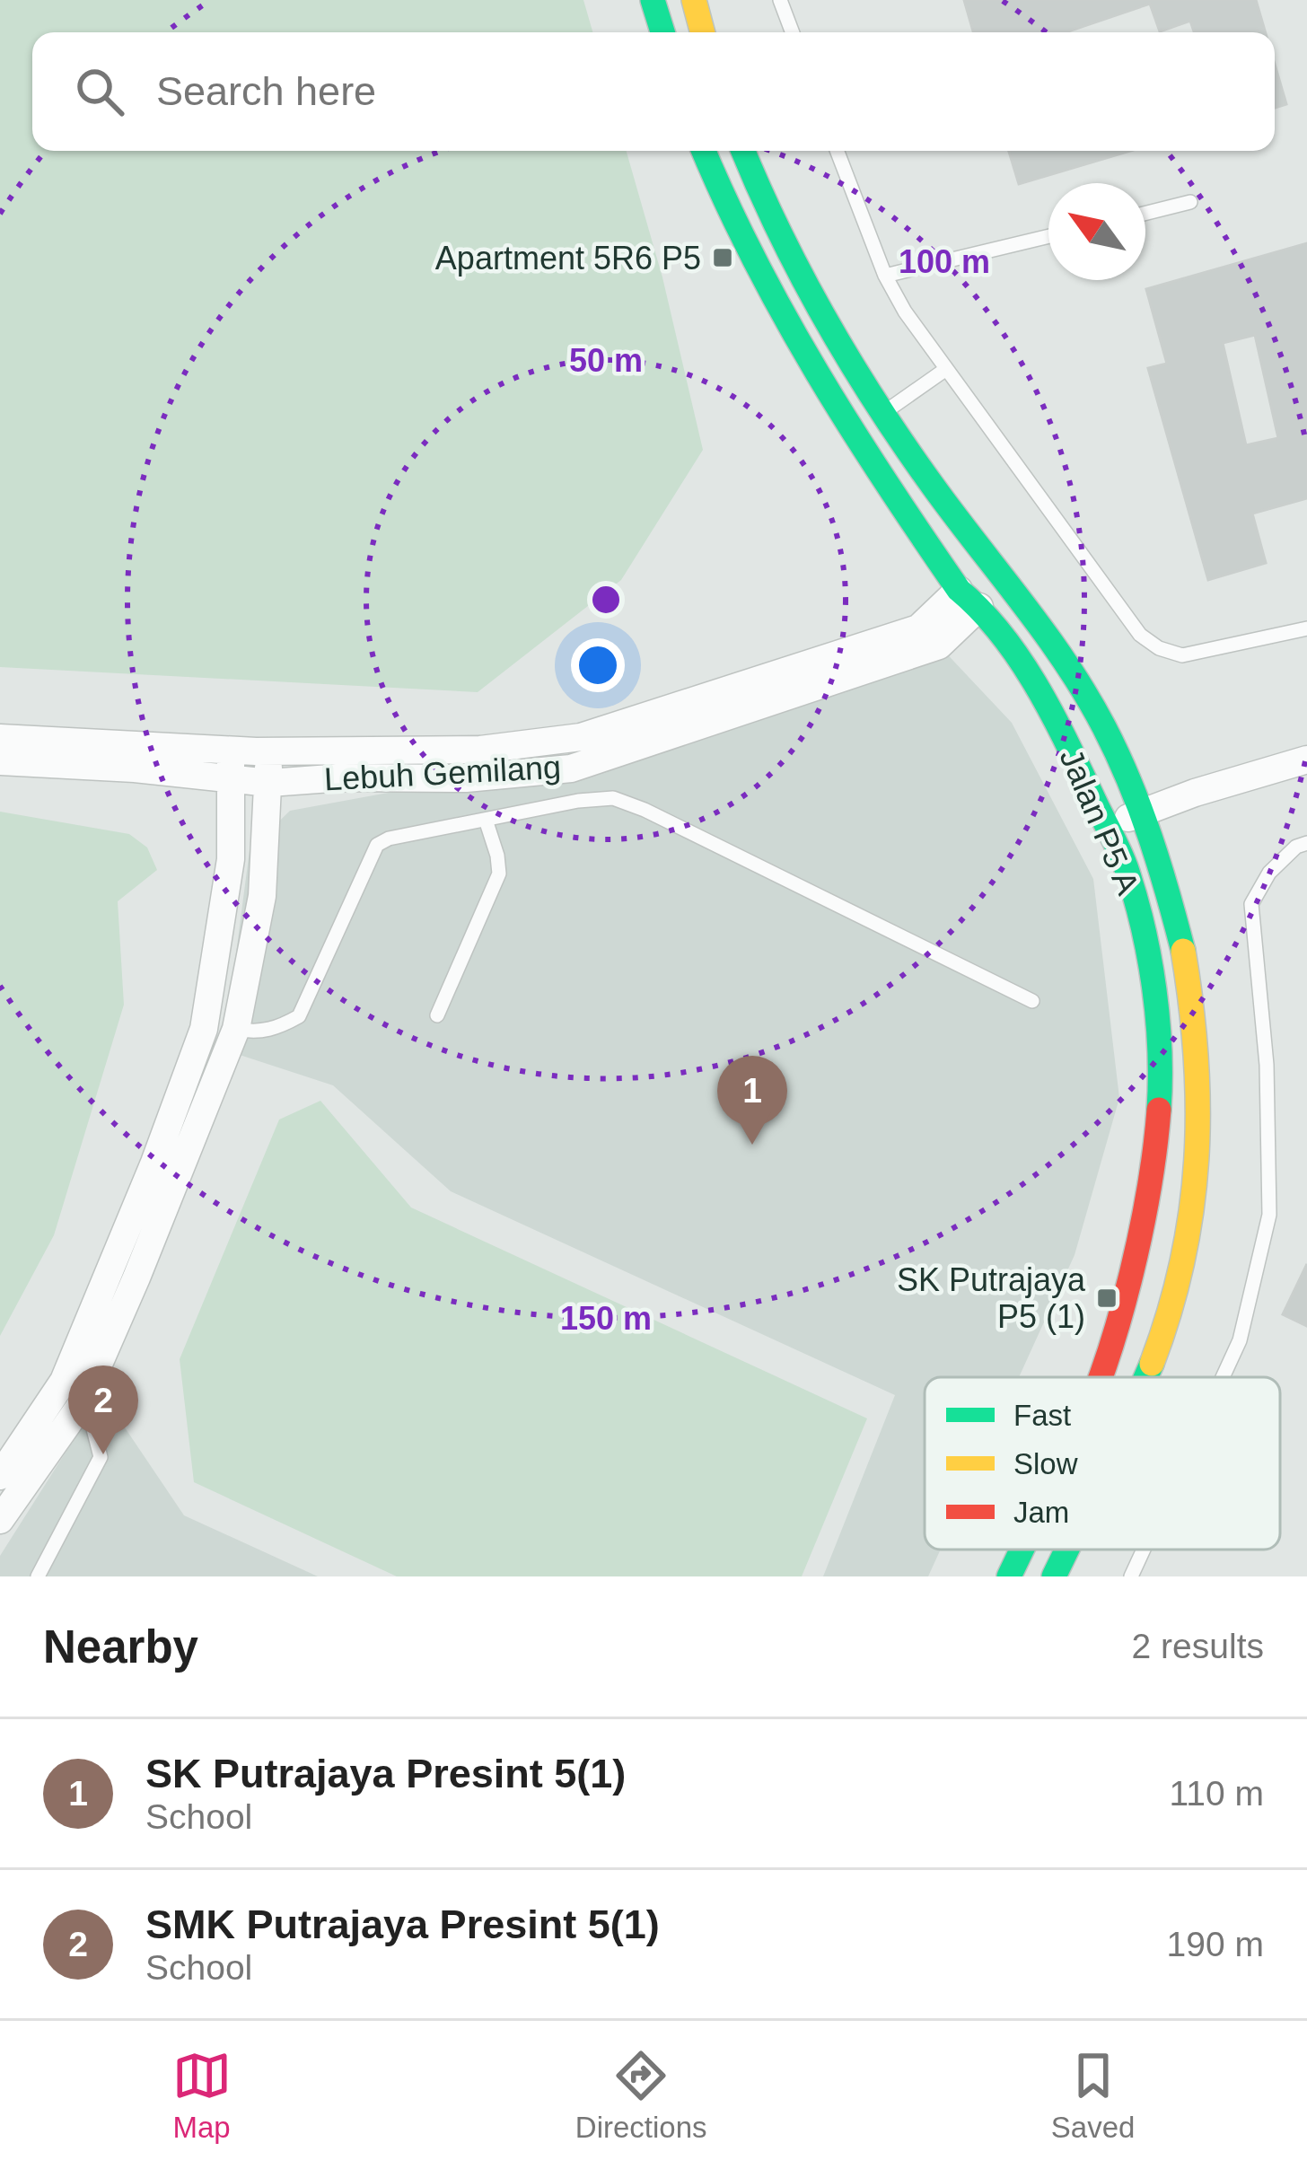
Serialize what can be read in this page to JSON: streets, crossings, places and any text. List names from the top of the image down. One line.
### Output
{"streets":{"street":["Lebuh Gemilang","Jalan P5 A"]},"crossings":[["Lebuh Gemilang","Jalan P5 A"]],"places":{"transit":["Apartment 5R6 P5","SK Putrajaya P5 (1)"]},"legend":["Fast","Slow","Jam"],"north":"top left","page":{"search":"Search here","pins":["1","2"],"heading":["Nearby","2 results"],"list":[{"mark":"1","name":"SK Putrajaya Presint 5(1)","note":"School","value":"110 m"},{"mark":"2","name":"SMK Putrajaya Presint 5(1)","note":"School","value":"190 m"}],"nav":["Map","Directions","Saved"]},"rings":["100 m","50 m","150 m"]}
